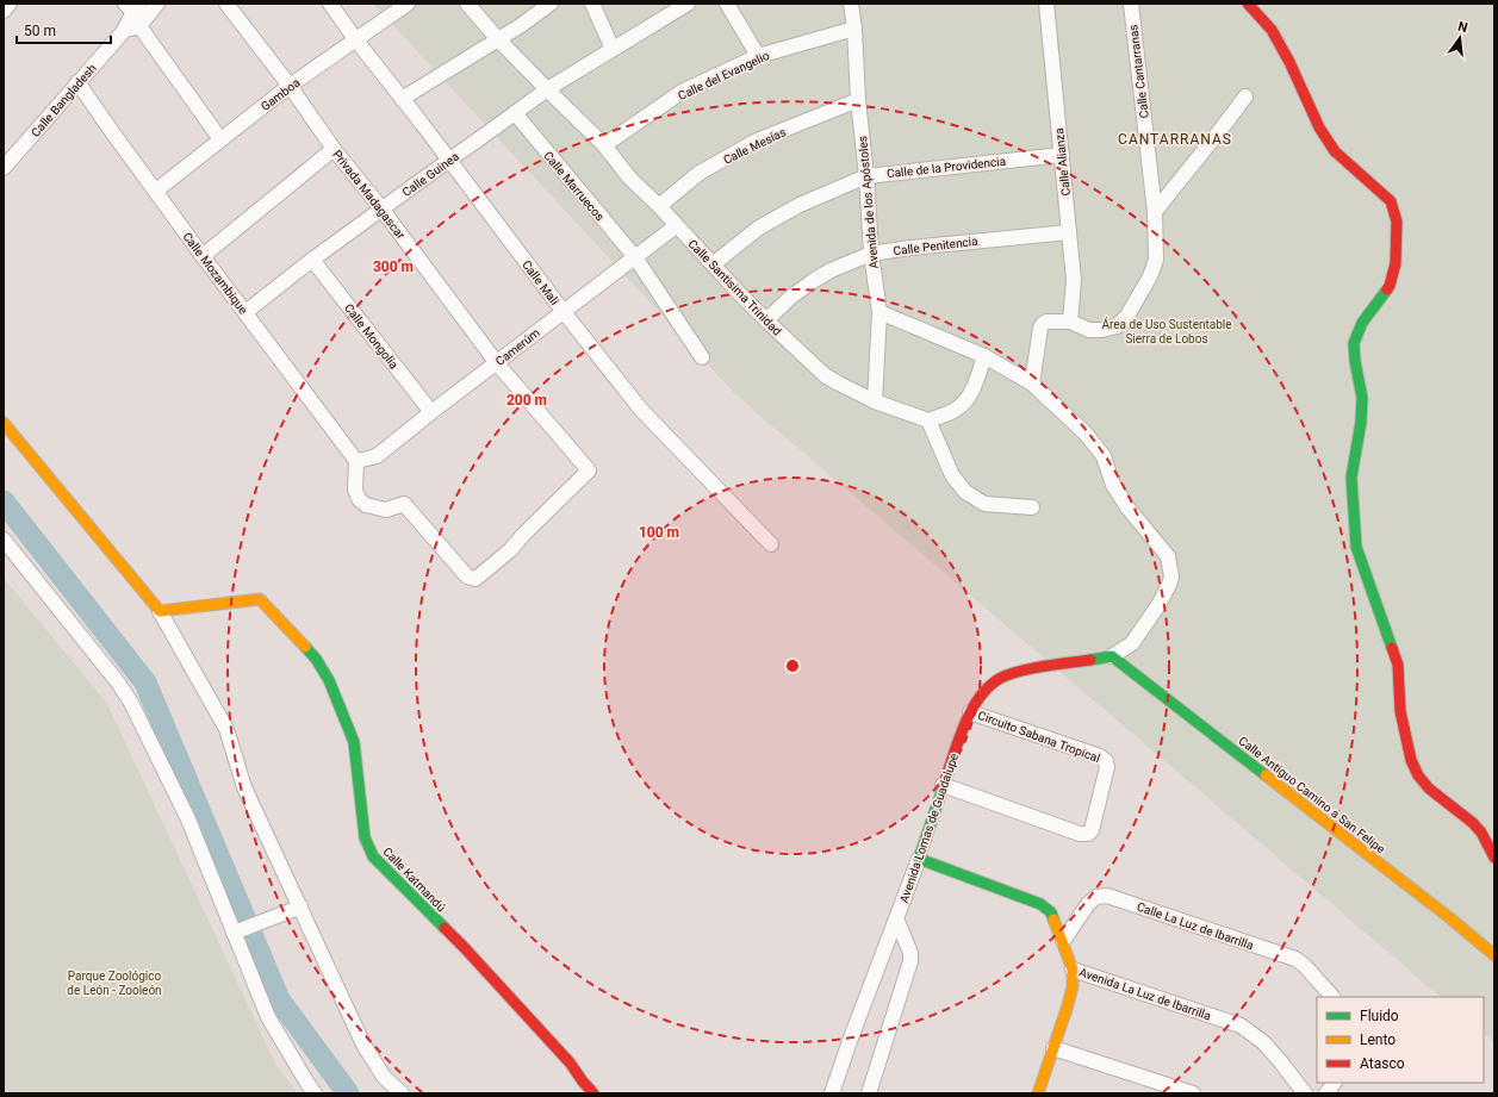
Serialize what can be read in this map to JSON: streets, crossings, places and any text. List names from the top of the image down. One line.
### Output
{"streets":{"street":["Calle Cantarranas","Calle del Evangelio","Gamboa","Calle Bangladesh","Calle Mesías","Calle Alianza","Calle de la Providencia","Calle Guinea","Calle Marruecos","Privada Madagascar","Avenida de los Apóstoles","Calle Penitencia","Calle Mozambique","Calle Mali","Calle Santisima Trinidad","Calle Mongolia","Camerúm","Circuito Sabana Tropical","Calle Antiguo Camino a San Felipe","Avenida Lomas de Guadalupe","Calle Katmandú","Calle La Luz de Ibarrilla","Avenida La Luz de Ibarrilla"]},"crossings":[["Calle Cantarranas","Calle Alianza"],["Calle del Evangelio","Avenida de los Apóstoles"],["Calle del Evangelio","Calle Santisima Trinidad"],["Gamboa","Privada Madagascar"],["Gamboa","Calle Mozambique"],["Gamboa","Calle Mali"],["Calle Bangladesh","Calle Mozambique"],["Calle Mesías","Avenida de los Apóstoles"],["Calle Mesías","Calle Santisima Trinidad"],["Calle Alianza","Calle de la Providencia"],["Calle Alianza","Calle Penitencia"],["Calle de la Providencia","Avenida de los Apóstoles"],["Calle de la Providencia","Calle Santisima Trinidad"],["Calle Guinea","Calle Marruecos"],["Calle Guinea","Privada Madagascar"],["Calle Guinea","Calle Mozambique"],["Calle Guinea","Calle Mali"],["Calle Guinea","Calle Santisima Trinidad"],["Calle Guinea","Calle Mongolia"],["Calle Marruecos","Camerúm"],["Privada Madagascar","Calle Mozambique"],["Privada Madagascar","Camerúm"],["Avenida de los Apóstoles","Calle Penitencia"],["Avenida de los Apóstoles","Calle Santisima Trinidad"],["Calle Penitencia","Calle Santisima Trinidad"],["Calle Mozambique","Camerúm"],["Calle Mali","Camerúm"],["Calle Santisima Trinidad","Camerúm"],["Calle Mongolia","Camerúm"],["Circuito Sabana Tropical","Avenida Lomas de Guadalupe"],["Calle Antiguo Camino a San Felipe","Avenida Lomas de Guadalupe"],["Avenida Lomas de Guadalupe","Avenida La Luz de Ibarrilla"],["Calle La Luz de Ibarrilla","Avenida La Luz de Ibarrilla"]],"districts":["CANTARRANAS"],"parks":["Área de Uso Sustentable Sierra de Lobos","Parque Zoológico de León - Zooleón"],"legend":["Fluido","Lento","Atasco"],"scale_bar":"50 m","north":"top","rings":["300 m","200 m","100 m"]}
